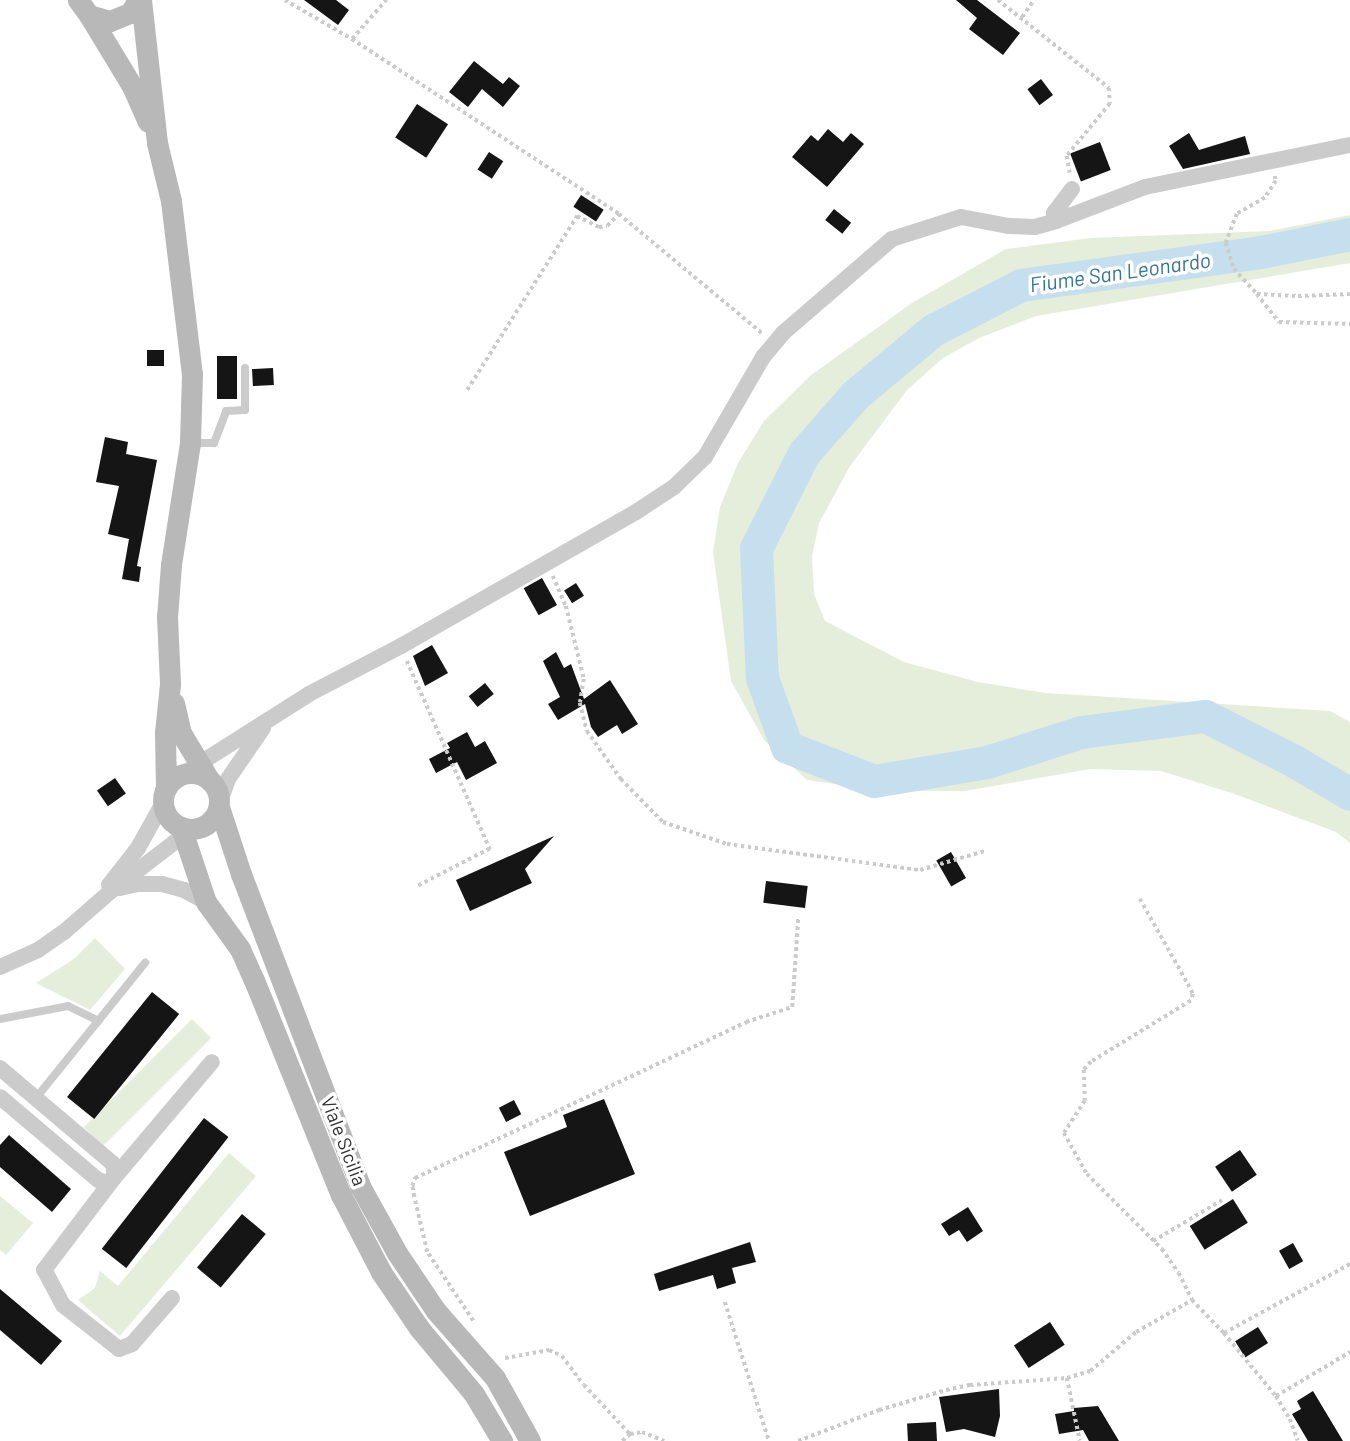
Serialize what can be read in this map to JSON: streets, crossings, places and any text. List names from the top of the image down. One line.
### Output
{"streets":{"main road":["Viale Sicilia"]},"water":["Fiume San Leonardo"]}
